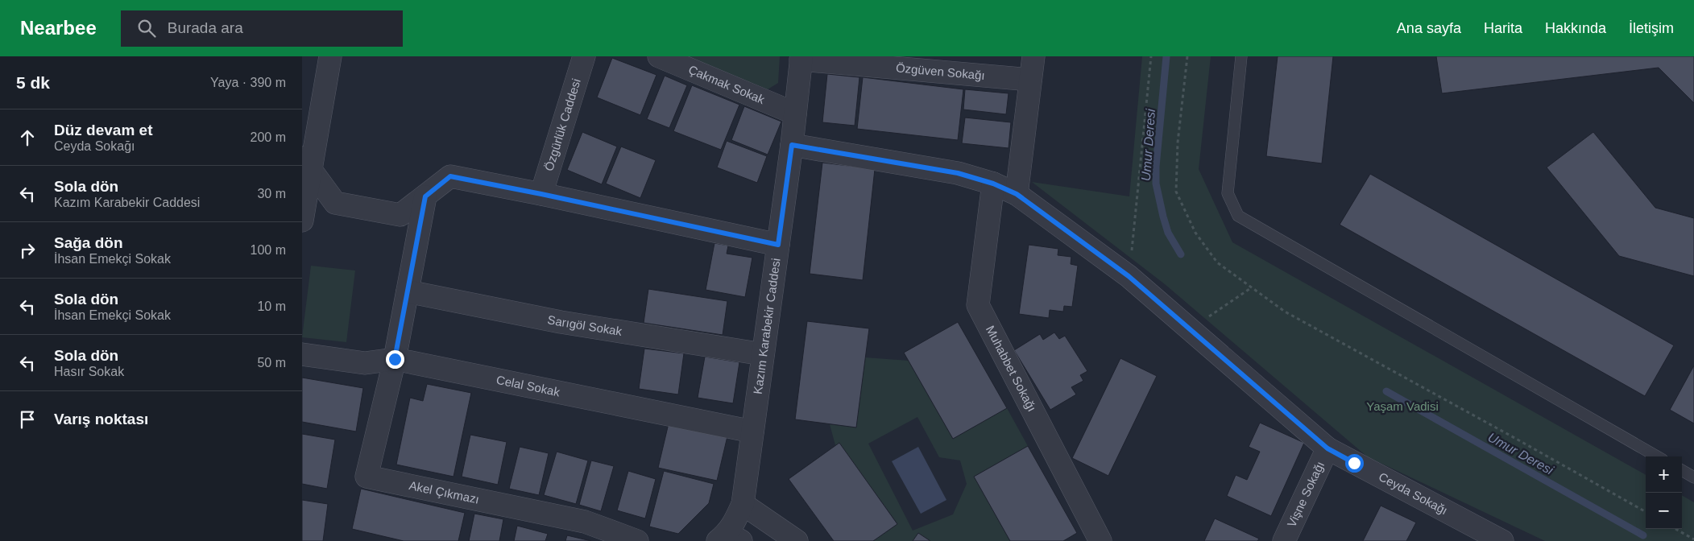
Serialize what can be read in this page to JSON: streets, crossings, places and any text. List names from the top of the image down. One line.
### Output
{"streets":{"street":["Özgüven Sokağı","Çakmak Sokak","Özgürlük Caddesi","Sarıgöl Sokak","Kazım Karabekir Caddesi","Muhabbet Sokağı","Celal Sokak","Akel Çıkmazı","Vişne Sokağı","Ceyda Sokağı"]},"crossings":[["Özgüven Sokağı","Kazım Karabekir Caddesi"],["Çakmak Sokak","Kazım Karabekir Caddesi"],["Sarıgöl Sokak","Kazım Karabekir Caddesi"],["Kazım Karabekir Caddesi","Celal Sokak"],["Kazım Karabekir Caddesi","Ceyda Sokağı"],["Muhabbet Sokağı","Ceyda Sokağı"],["Celal Sokak","Akel Çıkmazı"],["Vişne Sokağı","Ceyda Sokağı"]],"water":["Umur Deresi"],"parks":["Yaşam Vadisi"],"page":{"header":"Nearbee","search":"Burada ara","nav":["Ana sayfa","Harita","Hakkında","İletişim"],"heading":["5 dk","Yaya · 390 m"],"list":[["Düz devam et","Ceyda Sokağı","200 m"],["Sola dön","Kazım Karabekir Caddesi","30 m"],["Sağa dön","İhsan Emekçi Sokak","100 m"],["Sola dön","İhsan Emekçi Sokak","10 m"],["Sola dön","Hasır Sokak","50 m"],"Varış noktası"],"map_buttons":["+","−"]}}
